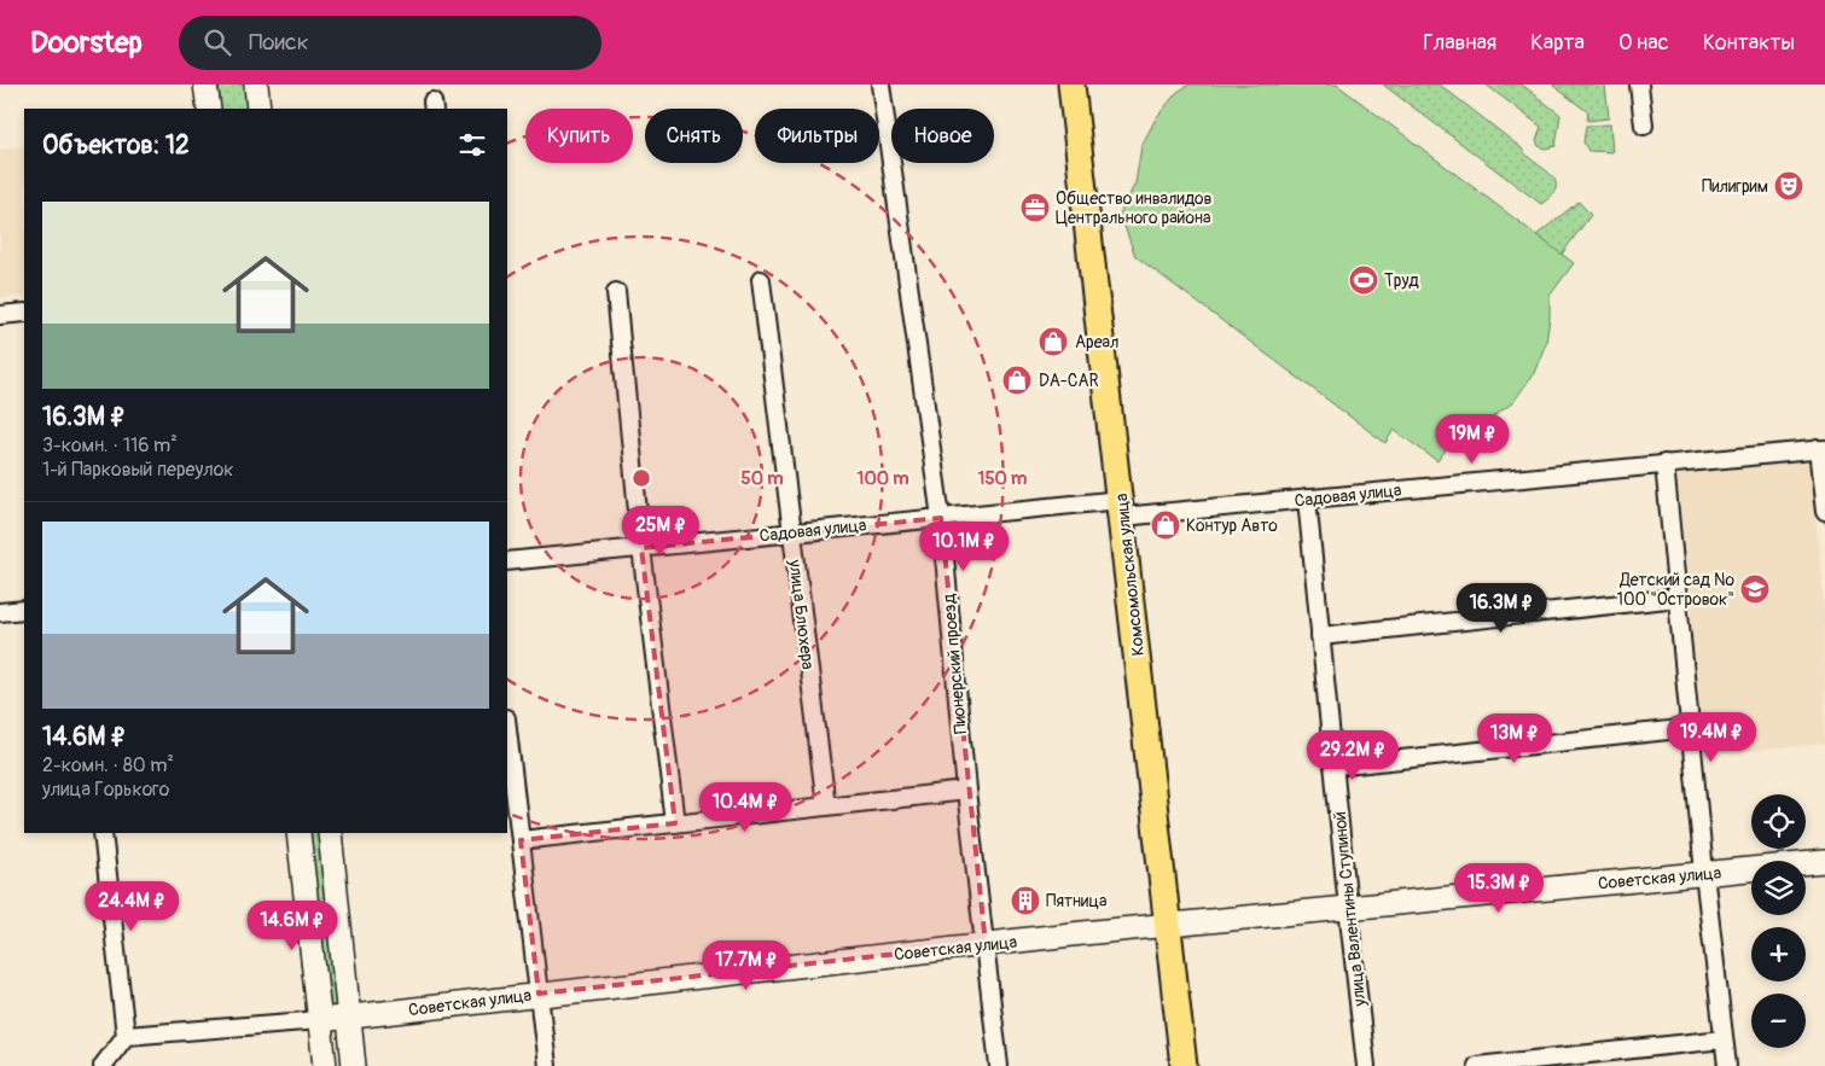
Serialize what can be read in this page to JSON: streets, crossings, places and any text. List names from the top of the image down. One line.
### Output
{"streets":{"main road":["Комсомольская улица","Советская улица"],"street":["Садовая улица","улица Блюхера","Пионерский проезд","улица Валентины Ступиной"]},"crossings":[["Садовая улица","Комсомольская улица"],["Садовая улица","улица Блюхера"],["Садовая улица","Пионерский проезд"],["Садовая улица","улица Валентины Ступиной"],["Комсомольская улица","Советская улица"],["Пионерский проезд","Советская улица"],["Советская улица","улица Валентины Ступиной"]],"places":{"theatre":["Пилигрим"],"office":["Общество инвалидов Центрального района"],"sports":["Труд"],"shop":["Ареал","DA-CAR","Контур Авто"],"school or university":["Детский сад № 100 \"Островок\""],"building":["Пятница"]},"page":{"header":"Doorstep","search":"Поиск","nav":["Главная","Карта","О нас","Контакты"],"chip":["Купить","Снять","Фильтры","Новое"],"heading":"Объектов: 12","list":[{"name":"16.3M ₽","note":"3-комн. · 116 m² · 1-й Парковый переулок"},{"name":"14.6M ₽","note":"2-комн. · 80 m² · улица Горького"}],"price":["19M ₽","25M ₽","10.1M ₽","16.3M ₽","19.4M ₽","13M ₽","29.2M ₽","10.4M ₽","15.3M ₽","24.4M ₽","14.6M ₽","17.7M ₽"],"map_buttons":["+","−"]},"rings":["50 m","100 m","150 m"]}
